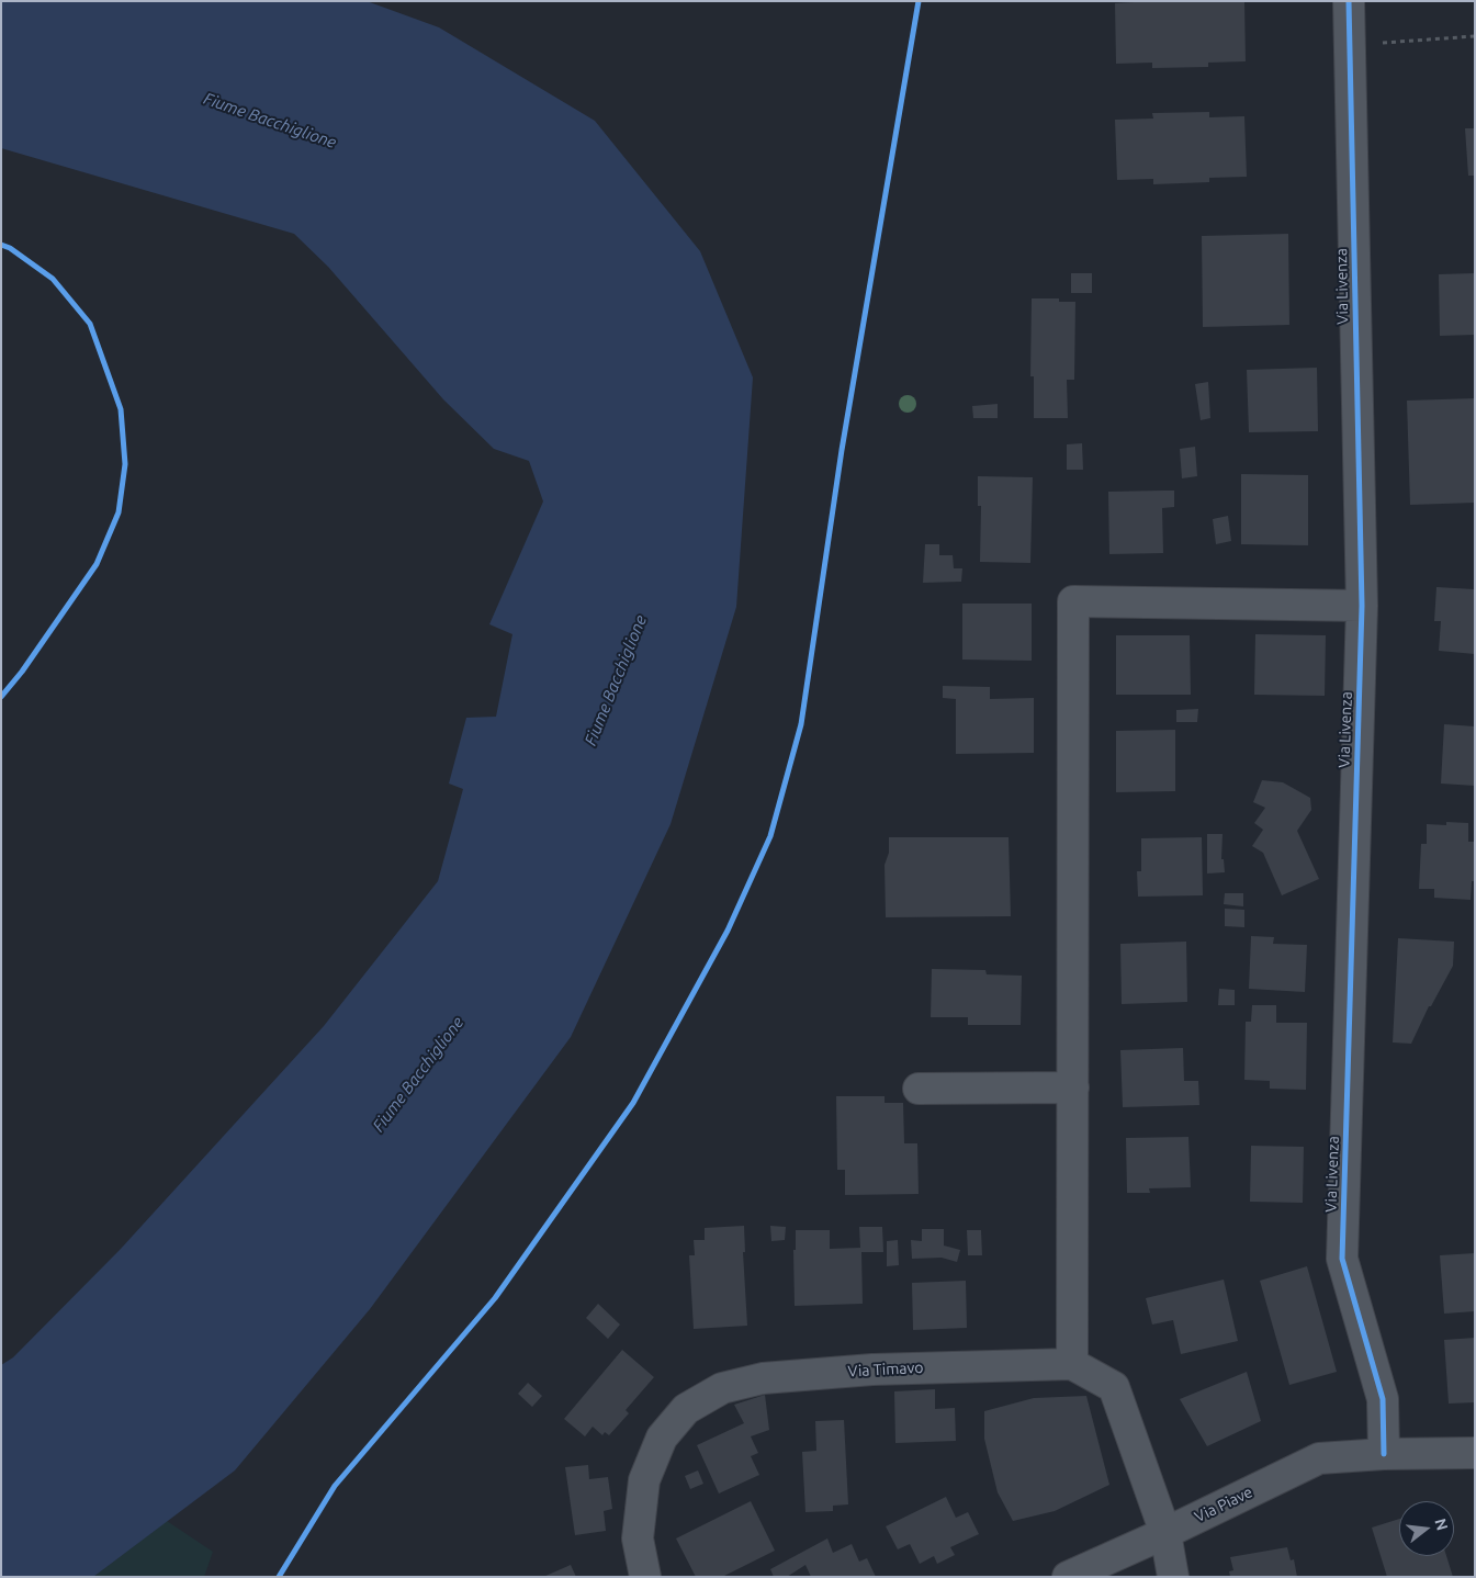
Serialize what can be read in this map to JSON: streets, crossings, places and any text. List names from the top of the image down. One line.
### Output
{"streets":{"street":["Via Livenza","Via Timavo","Via Piave"]},"crossings":[["Via Livenza","Via Piave"]],"water":["Fiume Bacchiglione"],"north":"right"}
